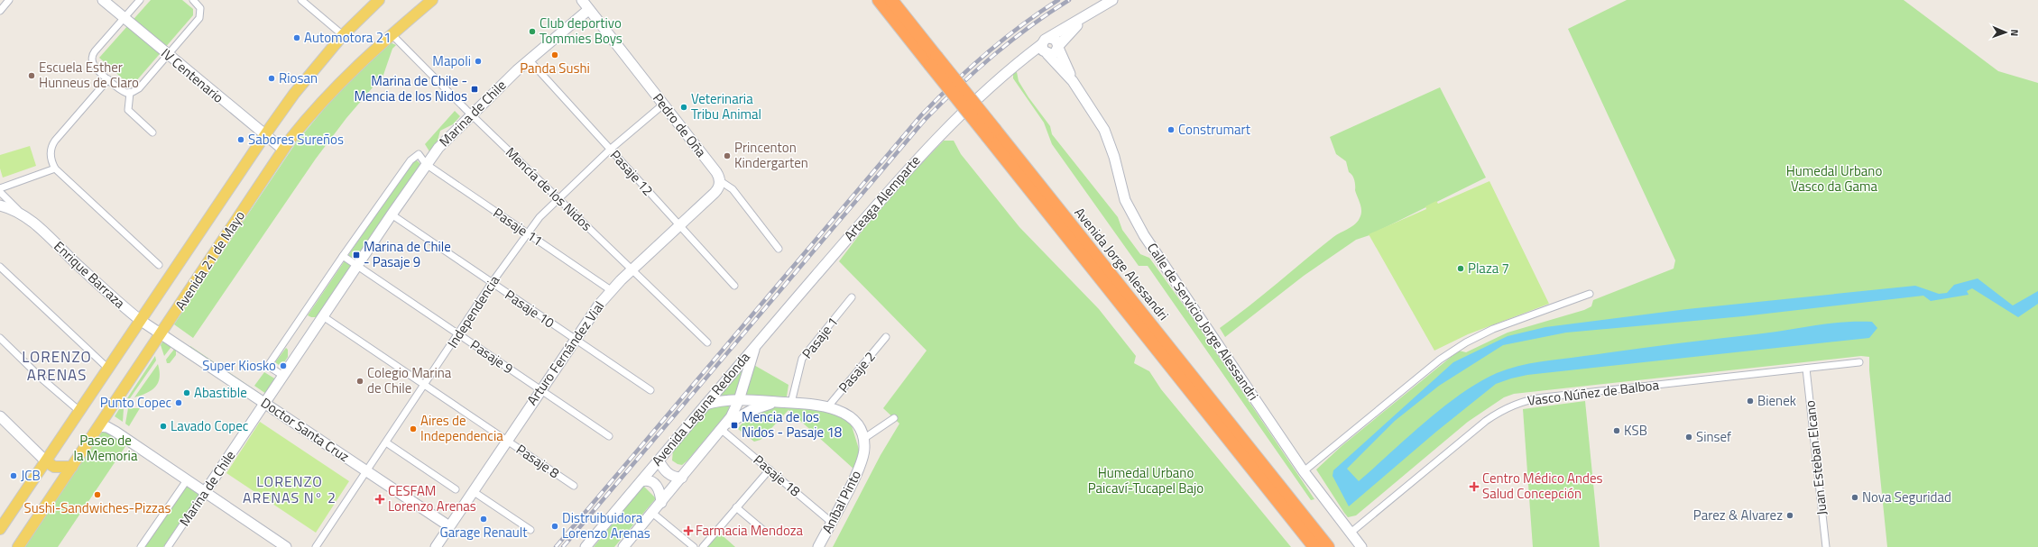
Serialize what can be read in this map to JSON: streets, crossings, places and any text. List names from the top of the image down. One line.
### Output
{"streets":{"highway":["Avenida Jorge Alessandri"],"main road":["Avenida 21 de Mayo"],"street":["IV Centenario","Marina de Chile","Pedro de Oña","Pasaje 12","Mencía de los Nidos","Arteaga Alemparte","Pasaje 11","Enrique Barraza","Pasaje 10","Independencia","Calle de Servicio Jorge Alessandri","Pasaje 1","Arturo Fernández Vial","Pasaje 9","Pasaje 2","Vasco Núñez de Balboa","Avenida Laguna Redonda","Doctor Santa Cruz","Juan Esteban Elcano","Pasaje 8","Pasaje 18","Aníbal Pinto"]},"crossings":[["IV Centenario","Avenida 21 de Mayo"],["Marina de Chile","Pedro de Oña"],["Marina de Chile","Pasaje 12"],["Marina de Chile","Mencía de los Nidos"],["Marina de Chile","Pasaje 11"],["Marina de Chile","Pasaje 10"],["Marina de Chile","Pasaje 9"],["Marina de Chile","Doctor Santa Cruz"],["Marina de Chile","Pasaje 8"],["Pedro de Oña","Independencia"],["Pedro de Oña","Arturo Fernández Vial"],["Pasaje 12","Independencia"],["Pasaje 12","Arturo Fernández Vial"],["Mencía de los Nidos","Avenida 21 de Mayo"],["Mencía de los Nidos","Independencia"],["Mencía de los Nidos","Arturo Fernández Vial"],["Arteaga Alemparte","Calle de Servicio Jorge Alessandri"],["Arteaga Alemparte","Avenida Laguna Redonda"],["Pasaje 11","Independencia"],["Pasaje 11","Arturo Fernández Vial"],["Avenida 21 de Mayo","Enrique Barraza"],["Avenida 21 de Mayo","Doctor Santa Cruz"],["Enrique Barraza","Doctor Santa Cruz"],["Pasaje 10","Independencia"],["Pasaje 10","Arturo Fernández Vial"],["Independencia","Pasaje 9"],["Independencia","Doctor Santa Cruz"],["Independencia","Pasaje 8"],["Calle de Servicio Jorge Alessandri","Vasco Núñez de Balboa"],["Arturo Fernández Vial","Pasaje 9"],["Arturo Fernández Vial","Doctor Santa Cruz"],["Arturo Fernández Vial","Pasaje 8"],["Vasco Núñez de Balboa","Juan Esteban Elcano"],["Avenida Laguna Redonda","Pasaje 18"],["Pasaje 18","Aníbal Pinto"]],"districts":["LORENZO ARENAS","LORENZO ARENAS N° 2"],"parks":["Humedal Urbano Vasco da Gama","Paseo de la Memoria","Humedal Urbano Paicaví-Tucapel Bajo"],"places":{"other":["Club deportivo Tommies Boys","Automotora 21","Panda Sushi","Mapoli","Escuela Esther Hunneus de Claro","Riosan","Veterinaria Tribu Animal","Construmart","Sabores Sureños","Princenton Kindergarten","Plaza 7","Super Kiosko","Colegio Marina de Chile","Abastible","Bienek","Punto Copec","Lavado Copec","Aires de Independencia","KSB","Sinsef","JCB","Sushi-Sandwiches-Pizzas","Nova Seguridad","Parez & Alvarez","Garage Renault","Distruibuidora Lorenzo Arenas"],"transit":["Marina de Chile - Mencia de los Nidos","Marina de Chile - Pasaje 9","Mencia de los Nidos - Pasaje 18"],"health":["Centro Médico Andes Salud Concepción","CESFAM Lorenzo Arenas","Farmacia Mendoza"]},"north":"right"}
